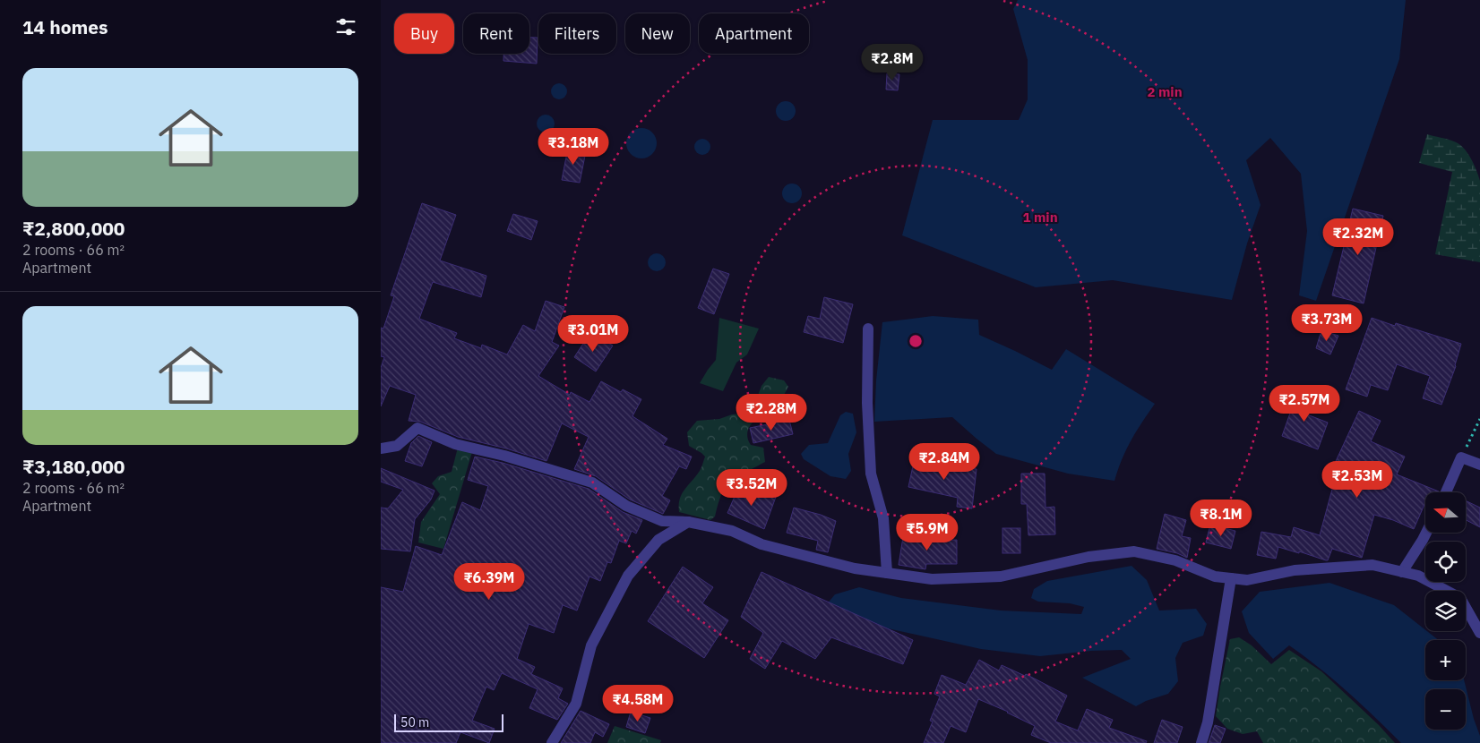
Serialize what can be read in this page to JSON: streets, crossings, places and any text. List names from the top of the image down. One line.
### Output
{"scale_bar":"50 m","north":"left","page":{"heading":"14 homes","chip":["Buy","Rent","Filters","New","Apartment"],"price":["₹2.8M","₹3.18M","₹2.32M","₹3.73M","₹3.01M","₹2.57M","₹2.28M","₹2.84M","₹2.53M","₹3.52M","₹8.1M","₹5.9M","₹6.39M","₹4.58M"],"list":[{"name":"₹2,800,000","note":"2 rooms · 66 m² · Apartment"},{"name":"₹3,180,000","note":"2 rooms · 66 m² · Apartment"}],"map_buttons":["+","−"],"scale":"50 m"},"rings":["2 min","1 min"]}
